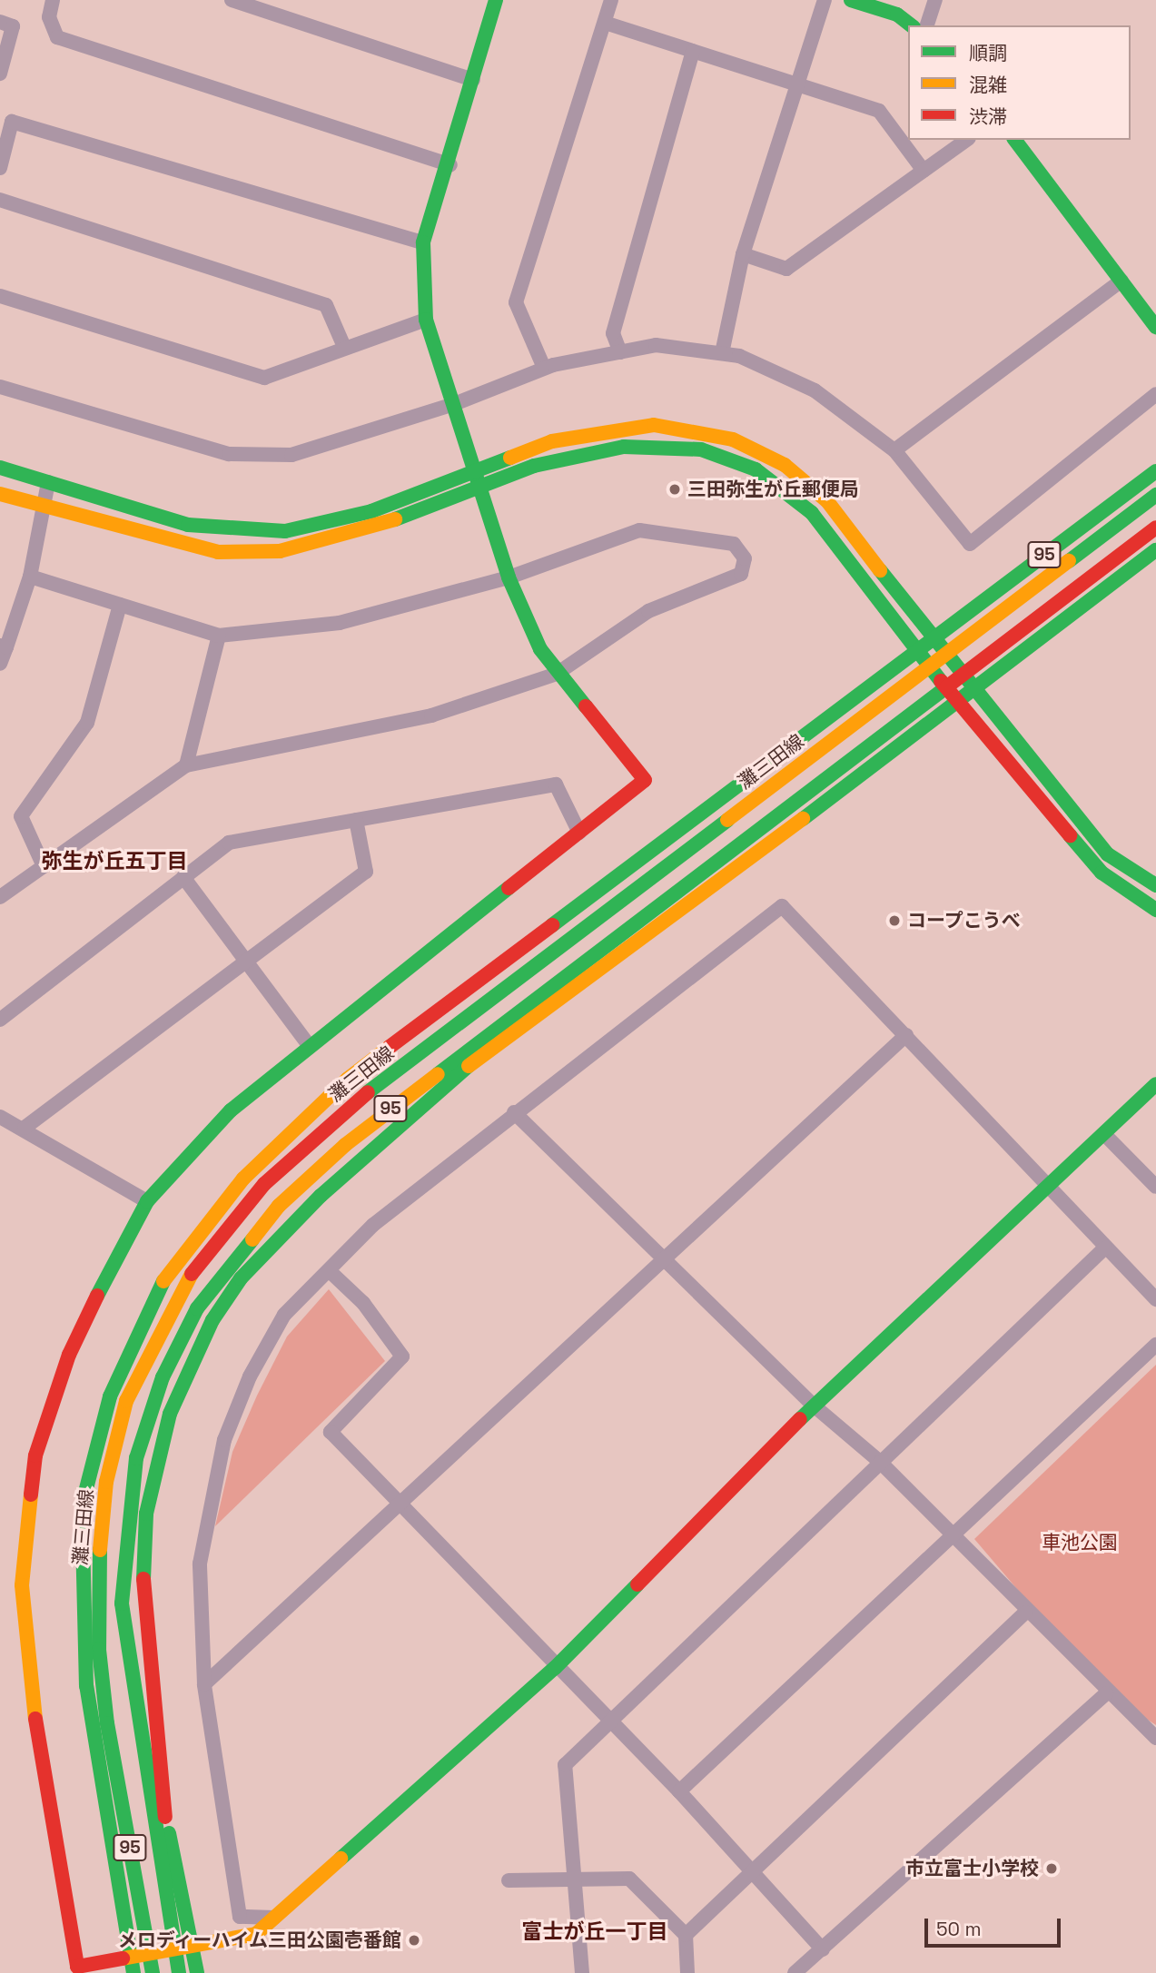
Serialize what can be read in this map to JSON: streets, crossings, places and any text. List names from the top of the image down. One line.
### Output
{"streets":{"main road":["95","灘三田線"]},"crossings":[["95","灘三田線"]],"districts":["弥生が丘五丁目","富士が丘一丁目"],"parks":["車池公園"],"places":["三田弥生が丘郵便局","コープこうべ","市立富士小学校","メロディーハイム三田公園壱番館"],"legend":["順調","混雑","渋滞"],"scale_bar":"50 m"}
